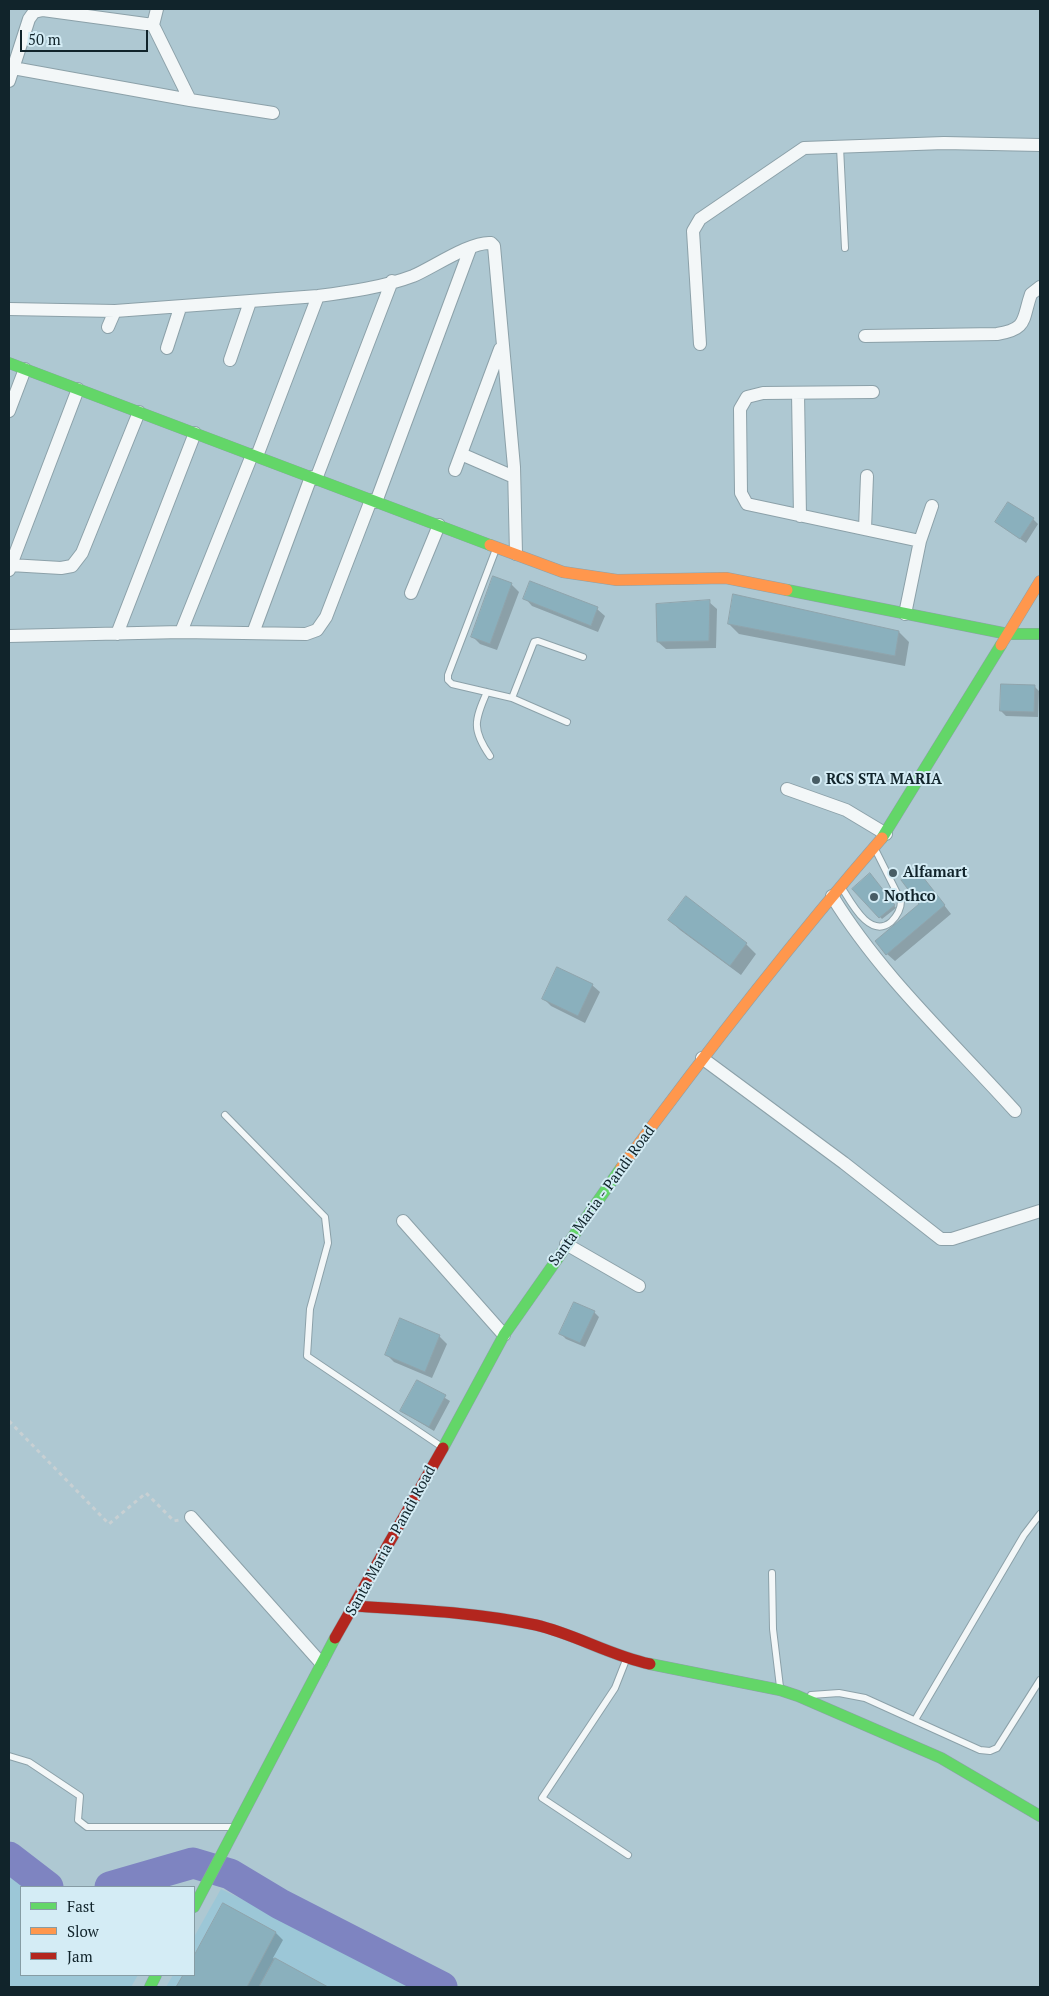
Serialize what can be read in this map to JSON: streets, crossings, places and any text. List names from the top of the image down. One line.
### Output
{"streets":{"street":["Santa Maria - Pandi Road"]},"places":["RCS STA MARIA","Alfamart","Nothco"],"legend":["Fast","Slow","Jam"],"scale_bar":"50 m"}
